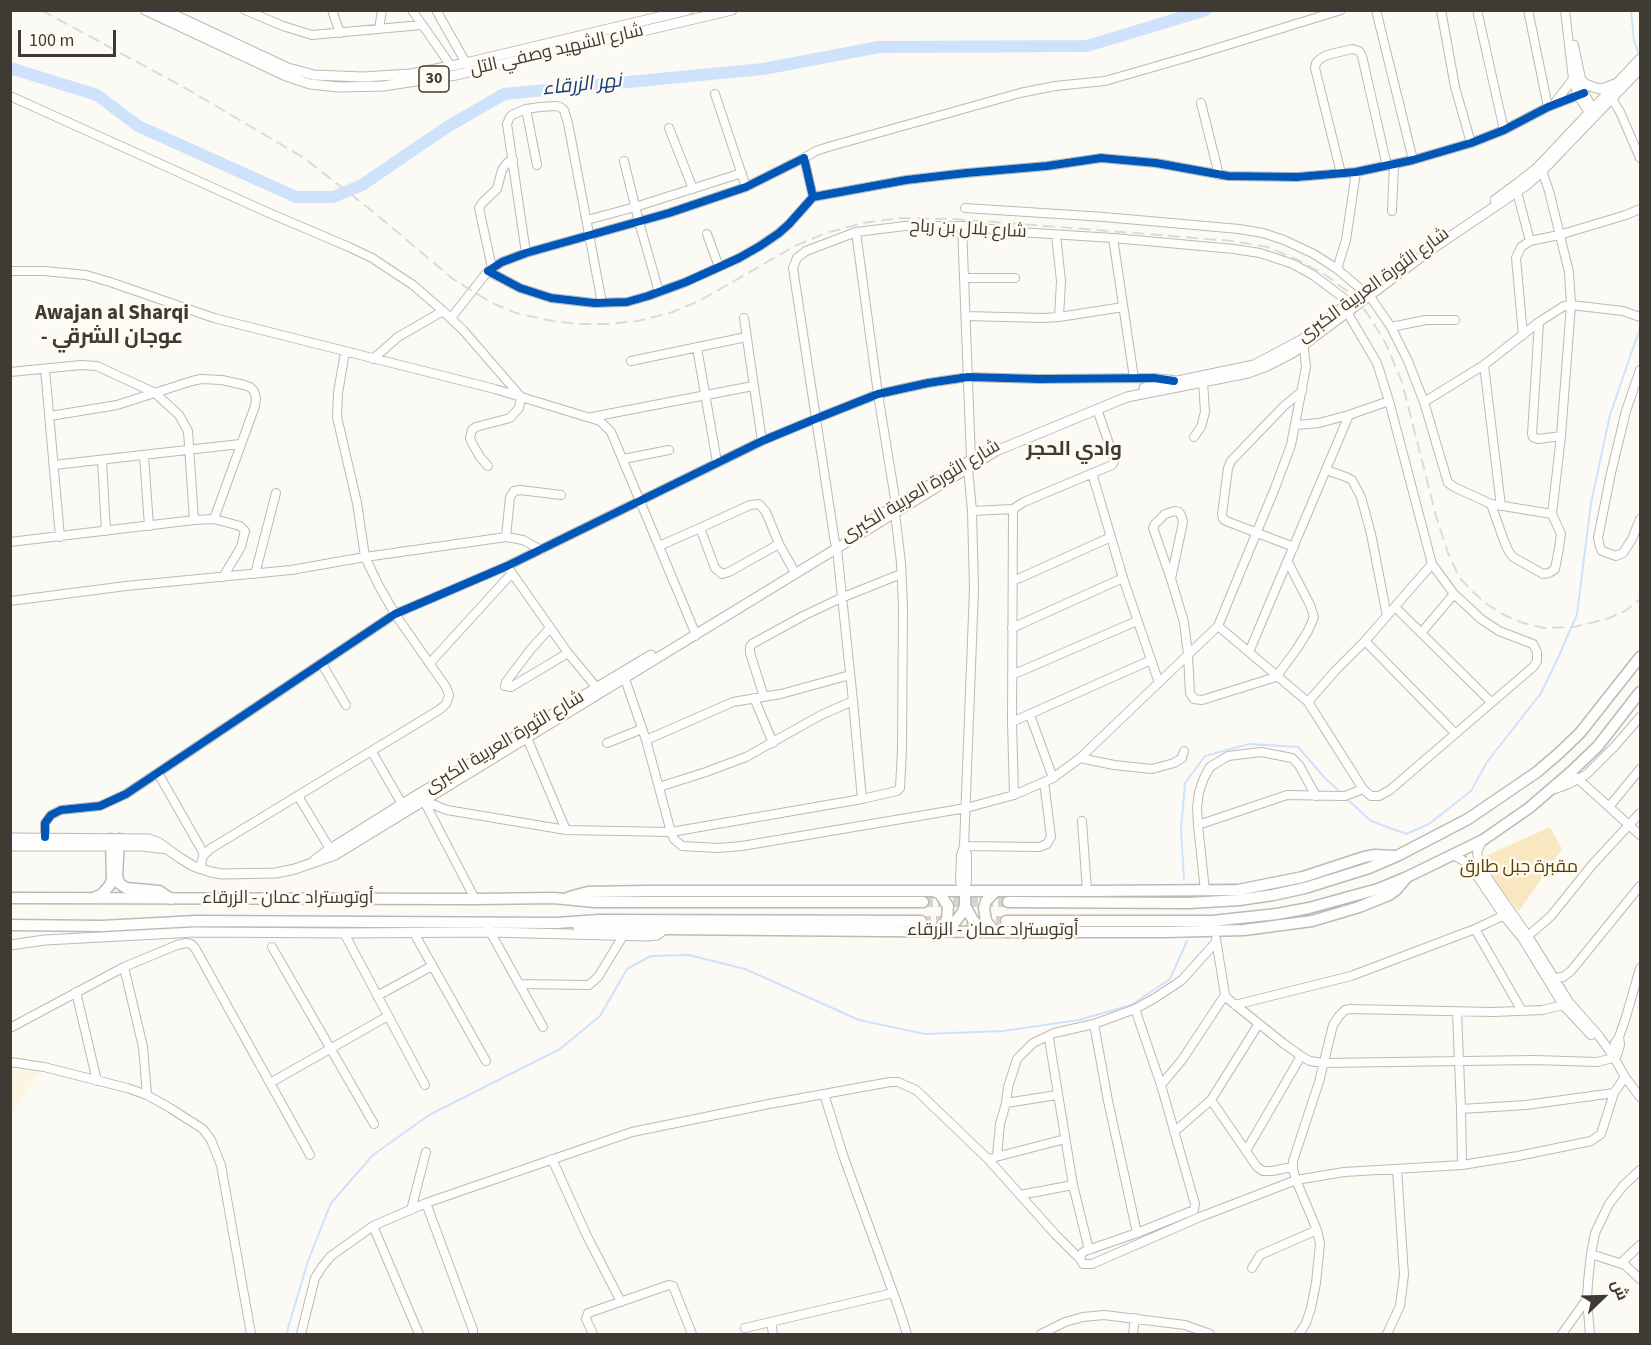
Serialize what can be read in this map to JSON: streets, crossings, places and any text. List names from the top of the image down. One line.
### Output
{"streets":{"highway":["أوتوستراد عمان - الزرقاء"],"main road":["شارع الشهيد وصفي التل","30","شارع الثورة العربية الكبرى"],"street":["شارع بلال بن رباح"]},"crossings":[["شارع بلال بن رباح","شارع الثورة العربية الكبرى"]],"districts":["Awajan al Sharqi - عوجان الشرقي","وادي الحجر"],"water":["نهر الزرقاء"],"parks":["مقبرة جبل طارق"],"scale_bar":"100 m","north":"top right"}
